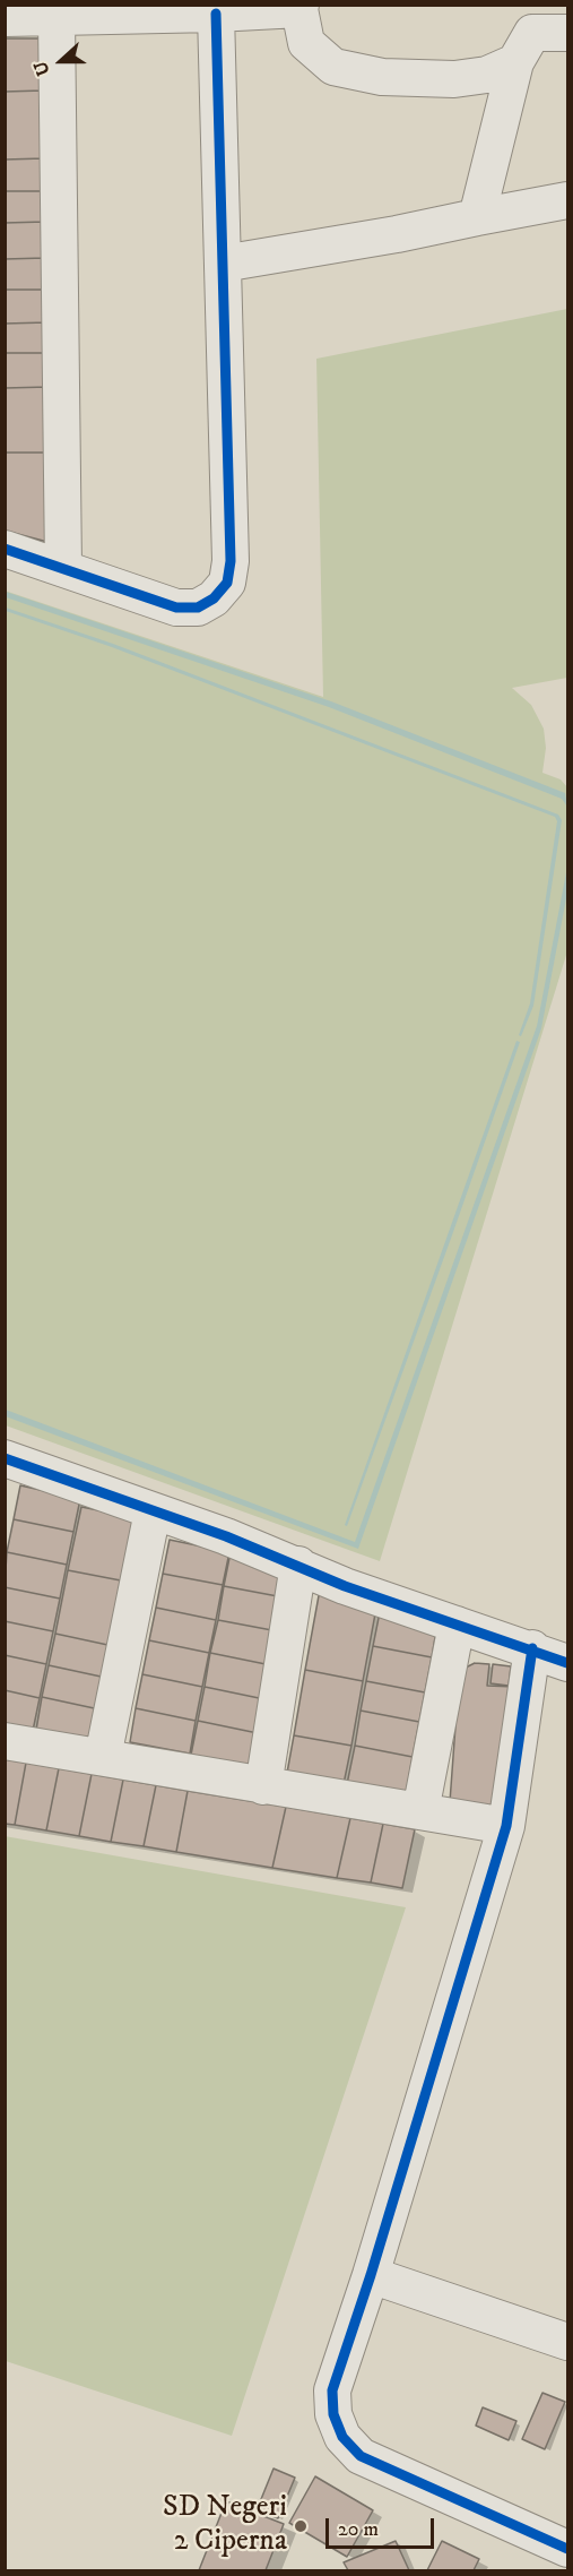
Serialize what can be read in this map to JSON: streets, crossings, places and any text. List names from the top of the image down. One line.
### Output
{"places":["SD Negeri 2 Ciperna"],"scale_bar":"20 m","north":"left"}
